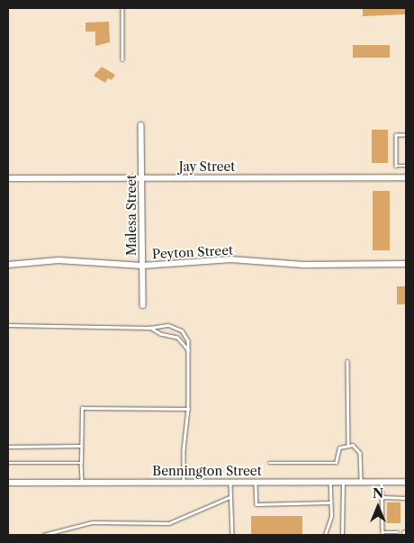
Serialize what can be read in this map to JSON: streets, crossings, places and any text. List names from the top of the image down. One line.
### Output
{"streets":{"street":["Jay Street","Malesa Street","Peyton Street","Bennington Street"]},"crossings":[["Jay Street","Malesa Street"],["Malesa Street","Peyton Street"]],"north":"top"}
